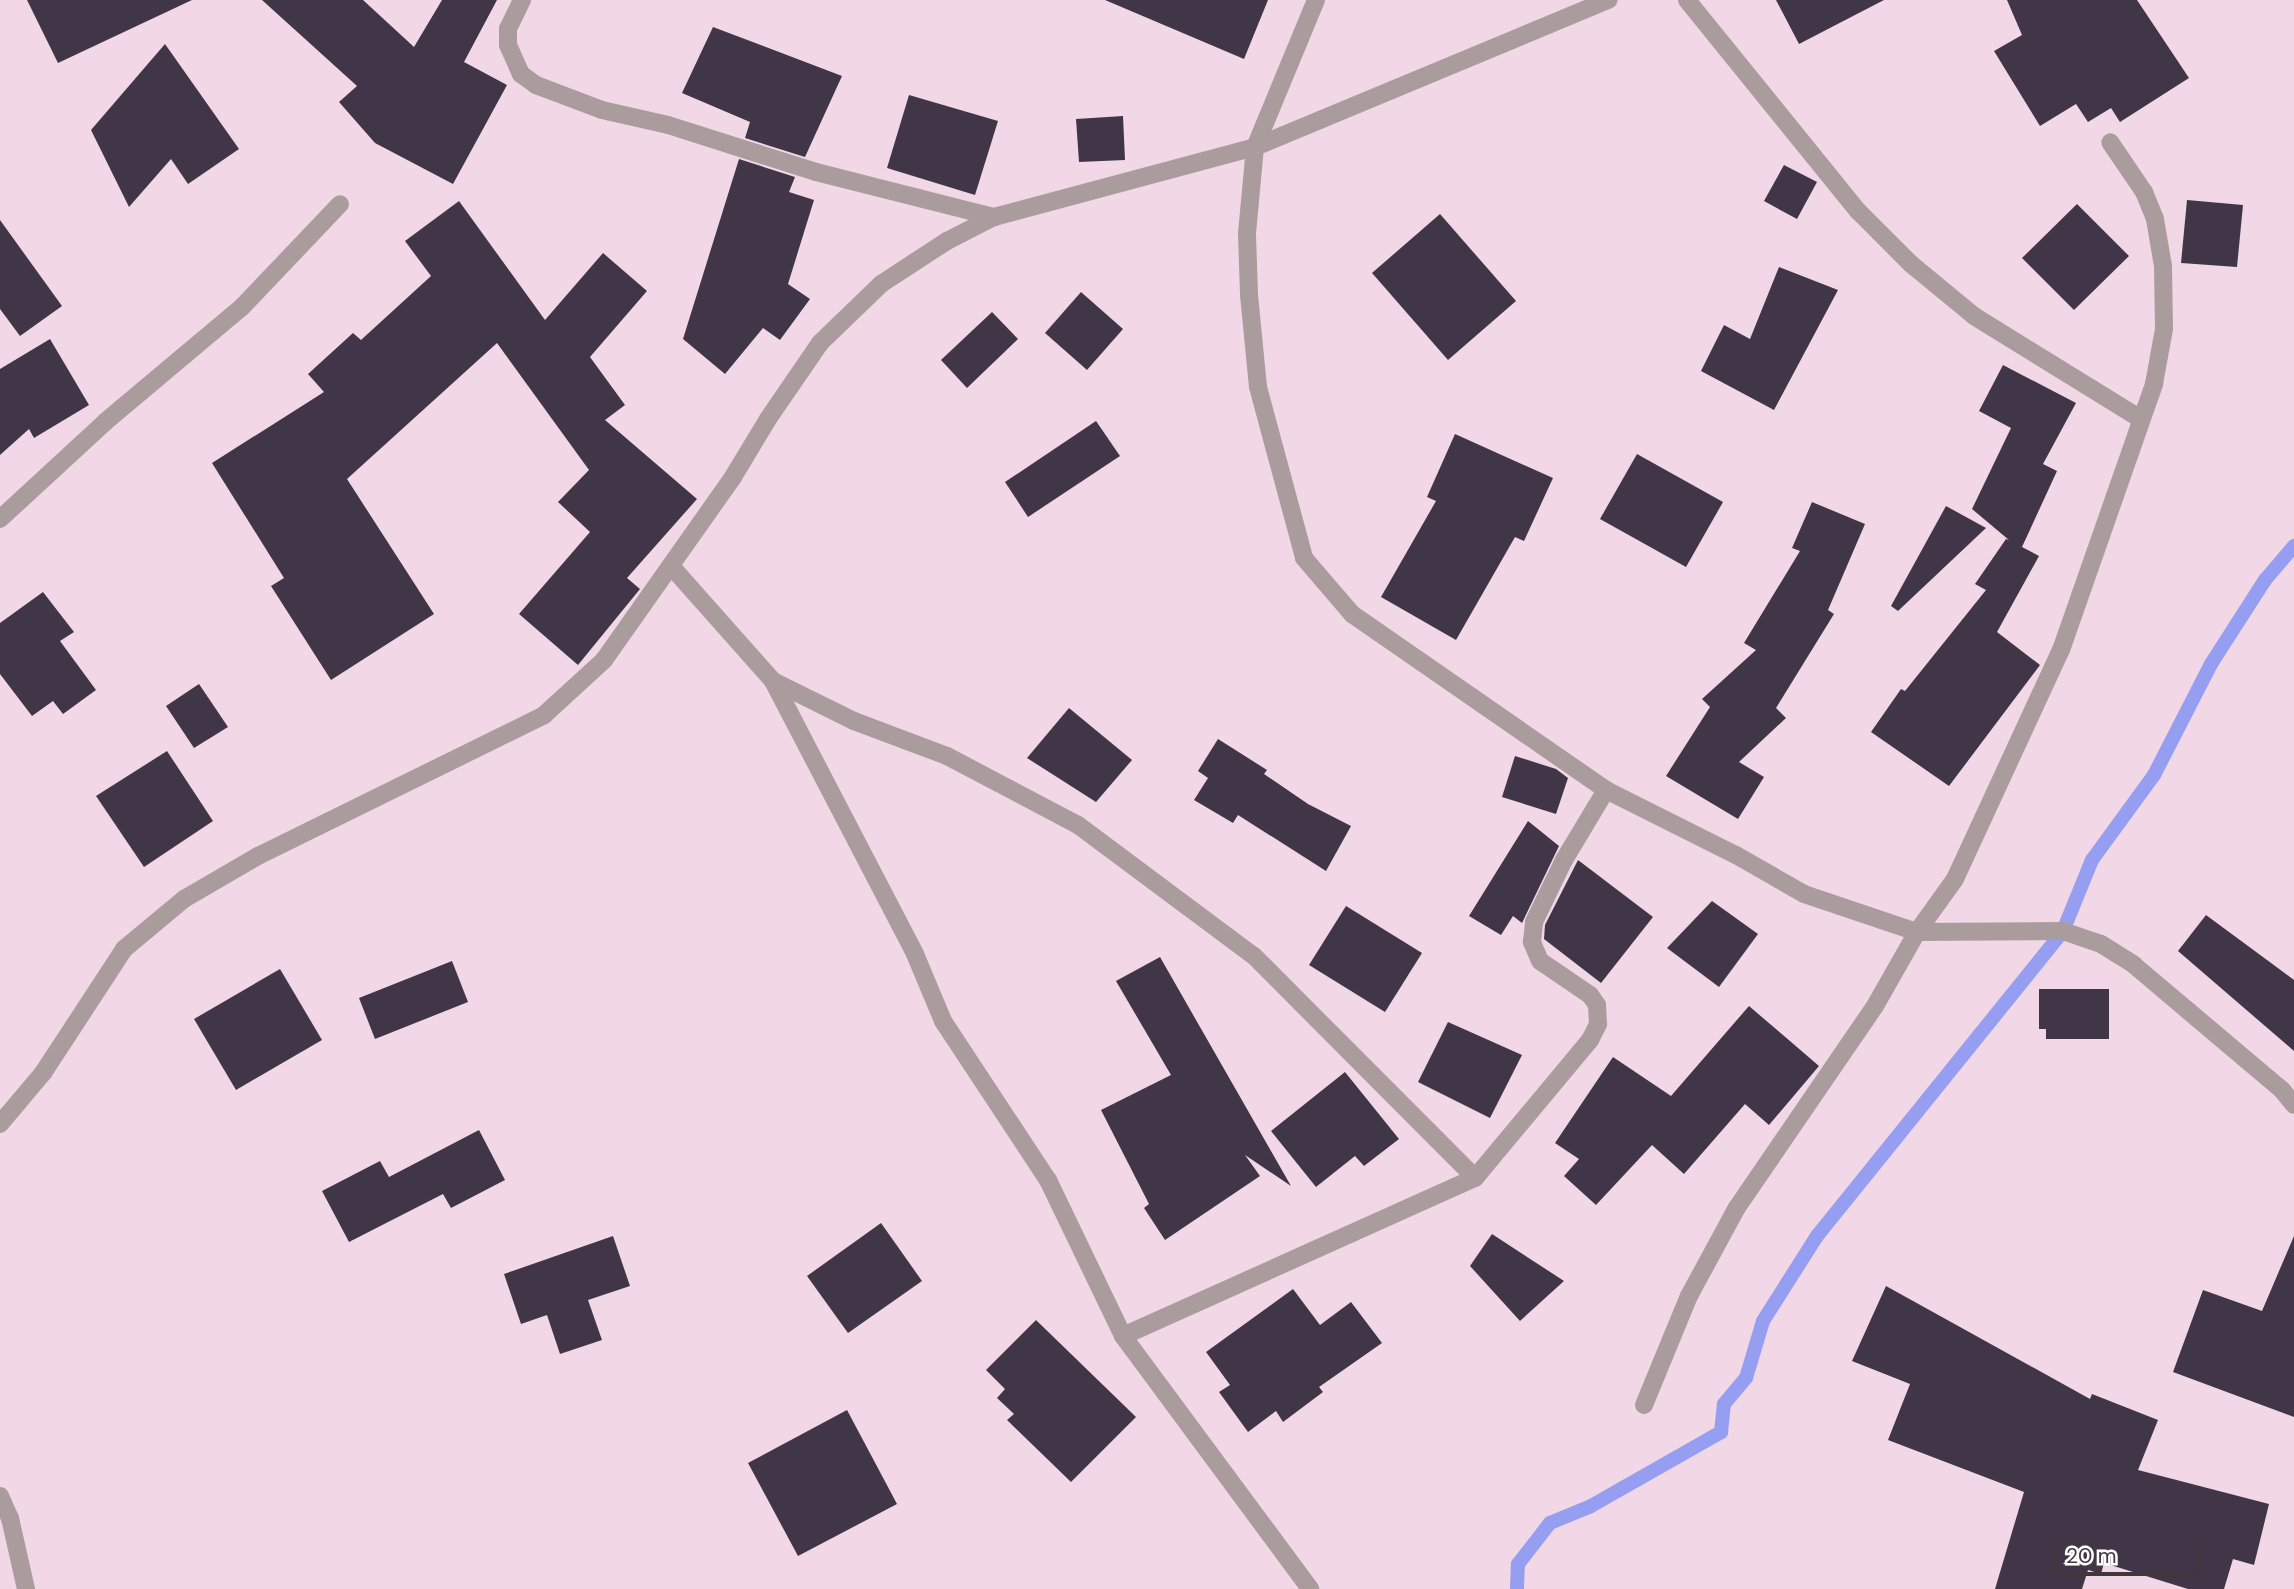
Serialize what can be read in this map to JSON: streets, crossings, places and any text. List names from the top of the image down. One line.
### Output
{"scale_bar":"20 m"}
